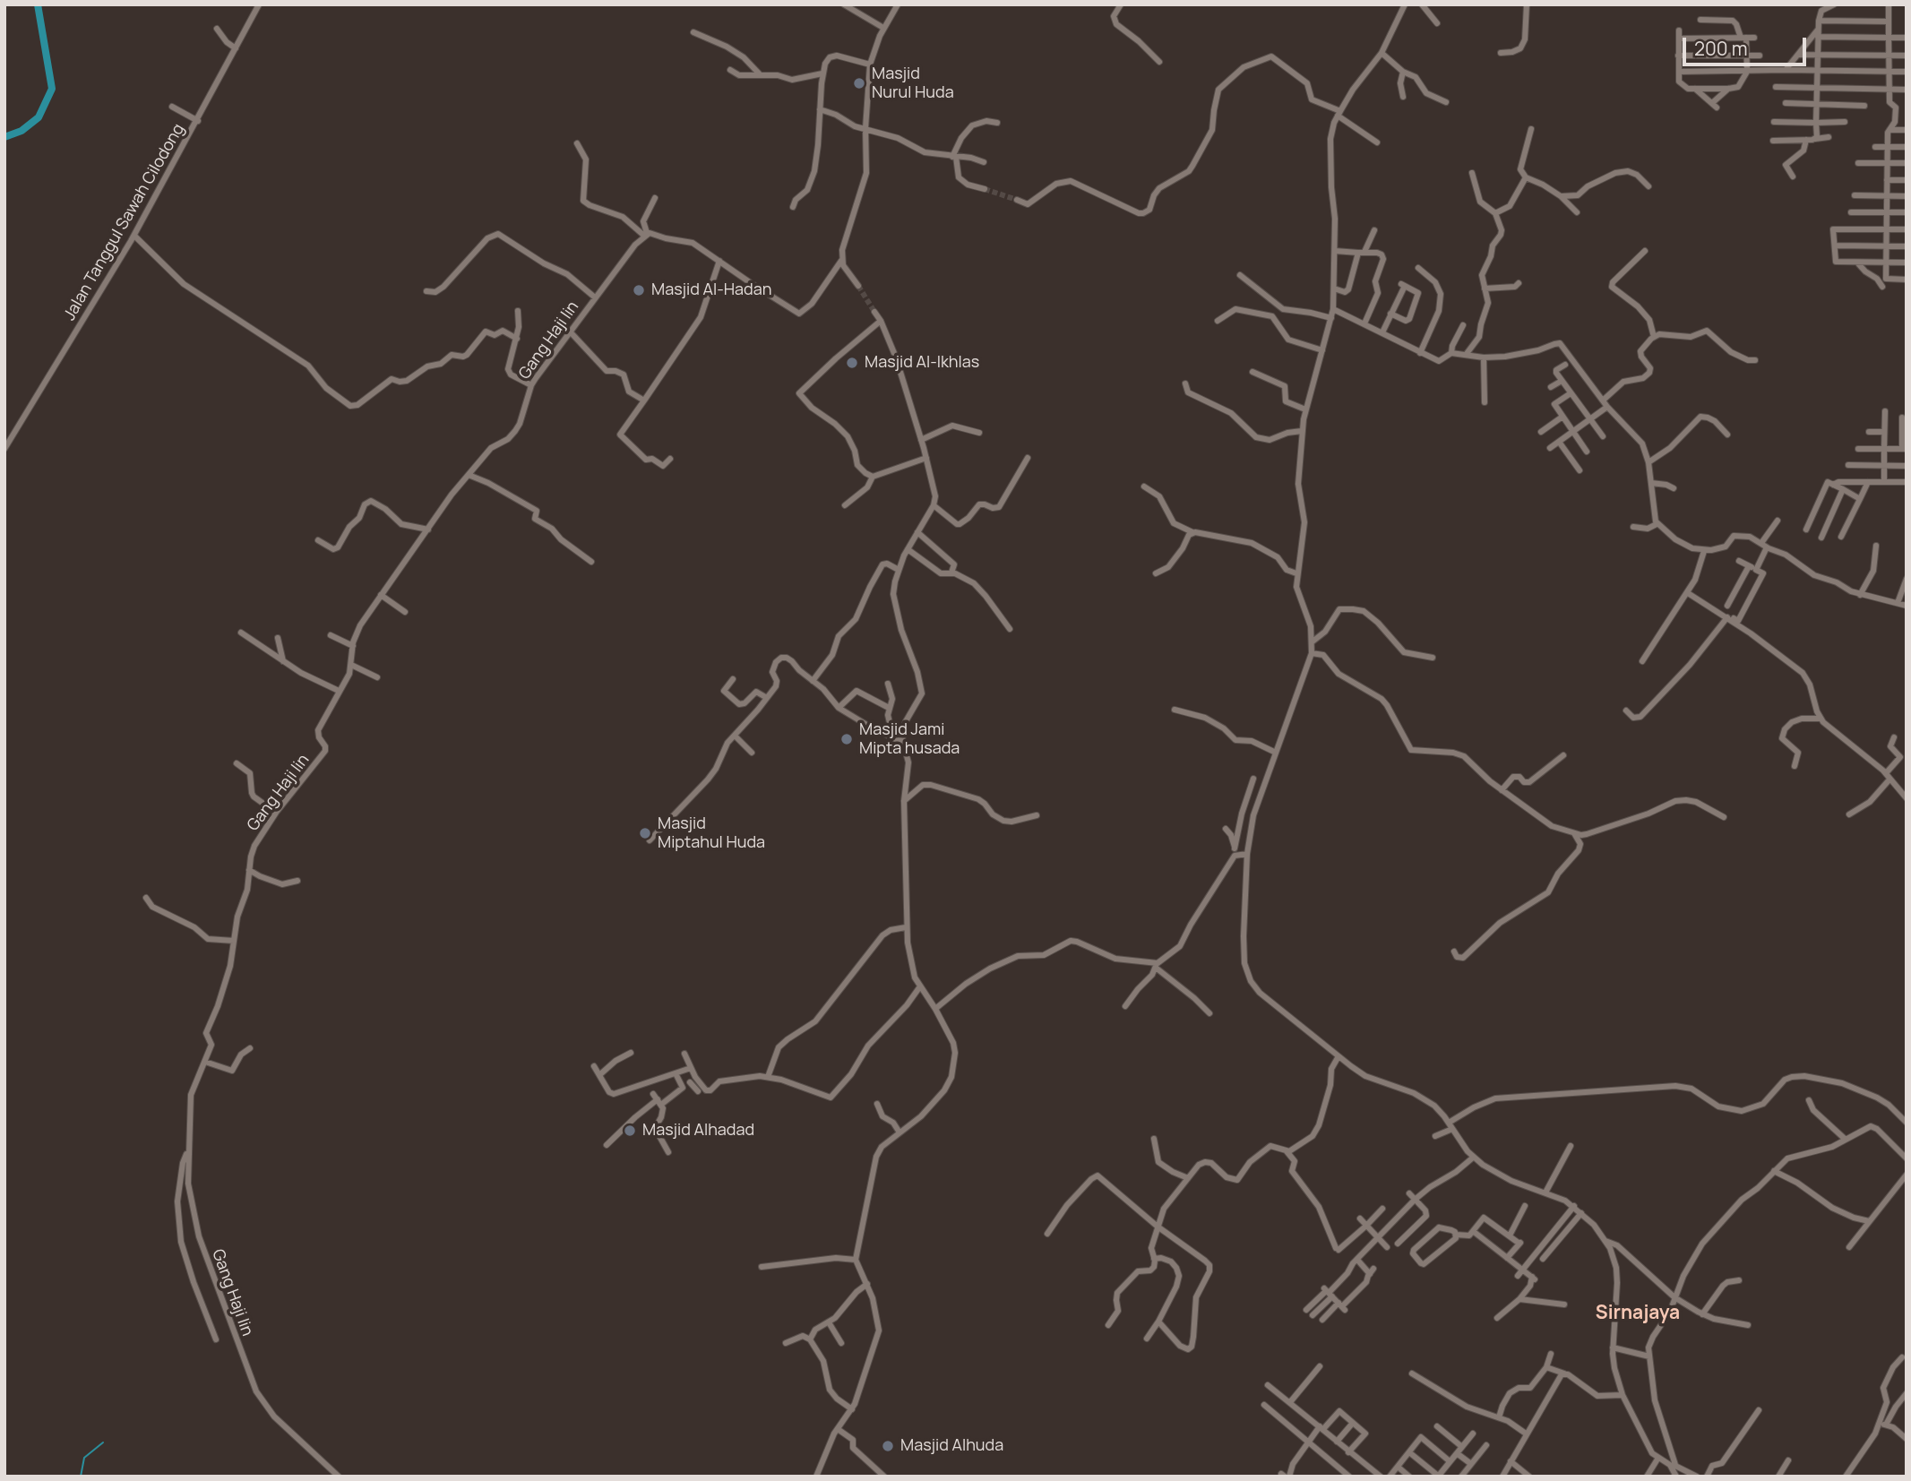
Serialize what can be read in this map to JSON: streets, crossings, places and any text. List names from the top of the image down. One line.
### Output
{"streets":{"street":["Jalan Tanggul Sawah Cilodong","Gang Haji Iin"]},"districts":["Sirnajaya"],"places":["Masjid Nurul Huda","Masjid Al-Hadan","Masjid Al-Ikhlas","Masjid Jami Mipta husada","Masjid Miptahul Huda","Masjid Alhadad","Masjid Alhuda"],"scale_bar":"200 m"}
